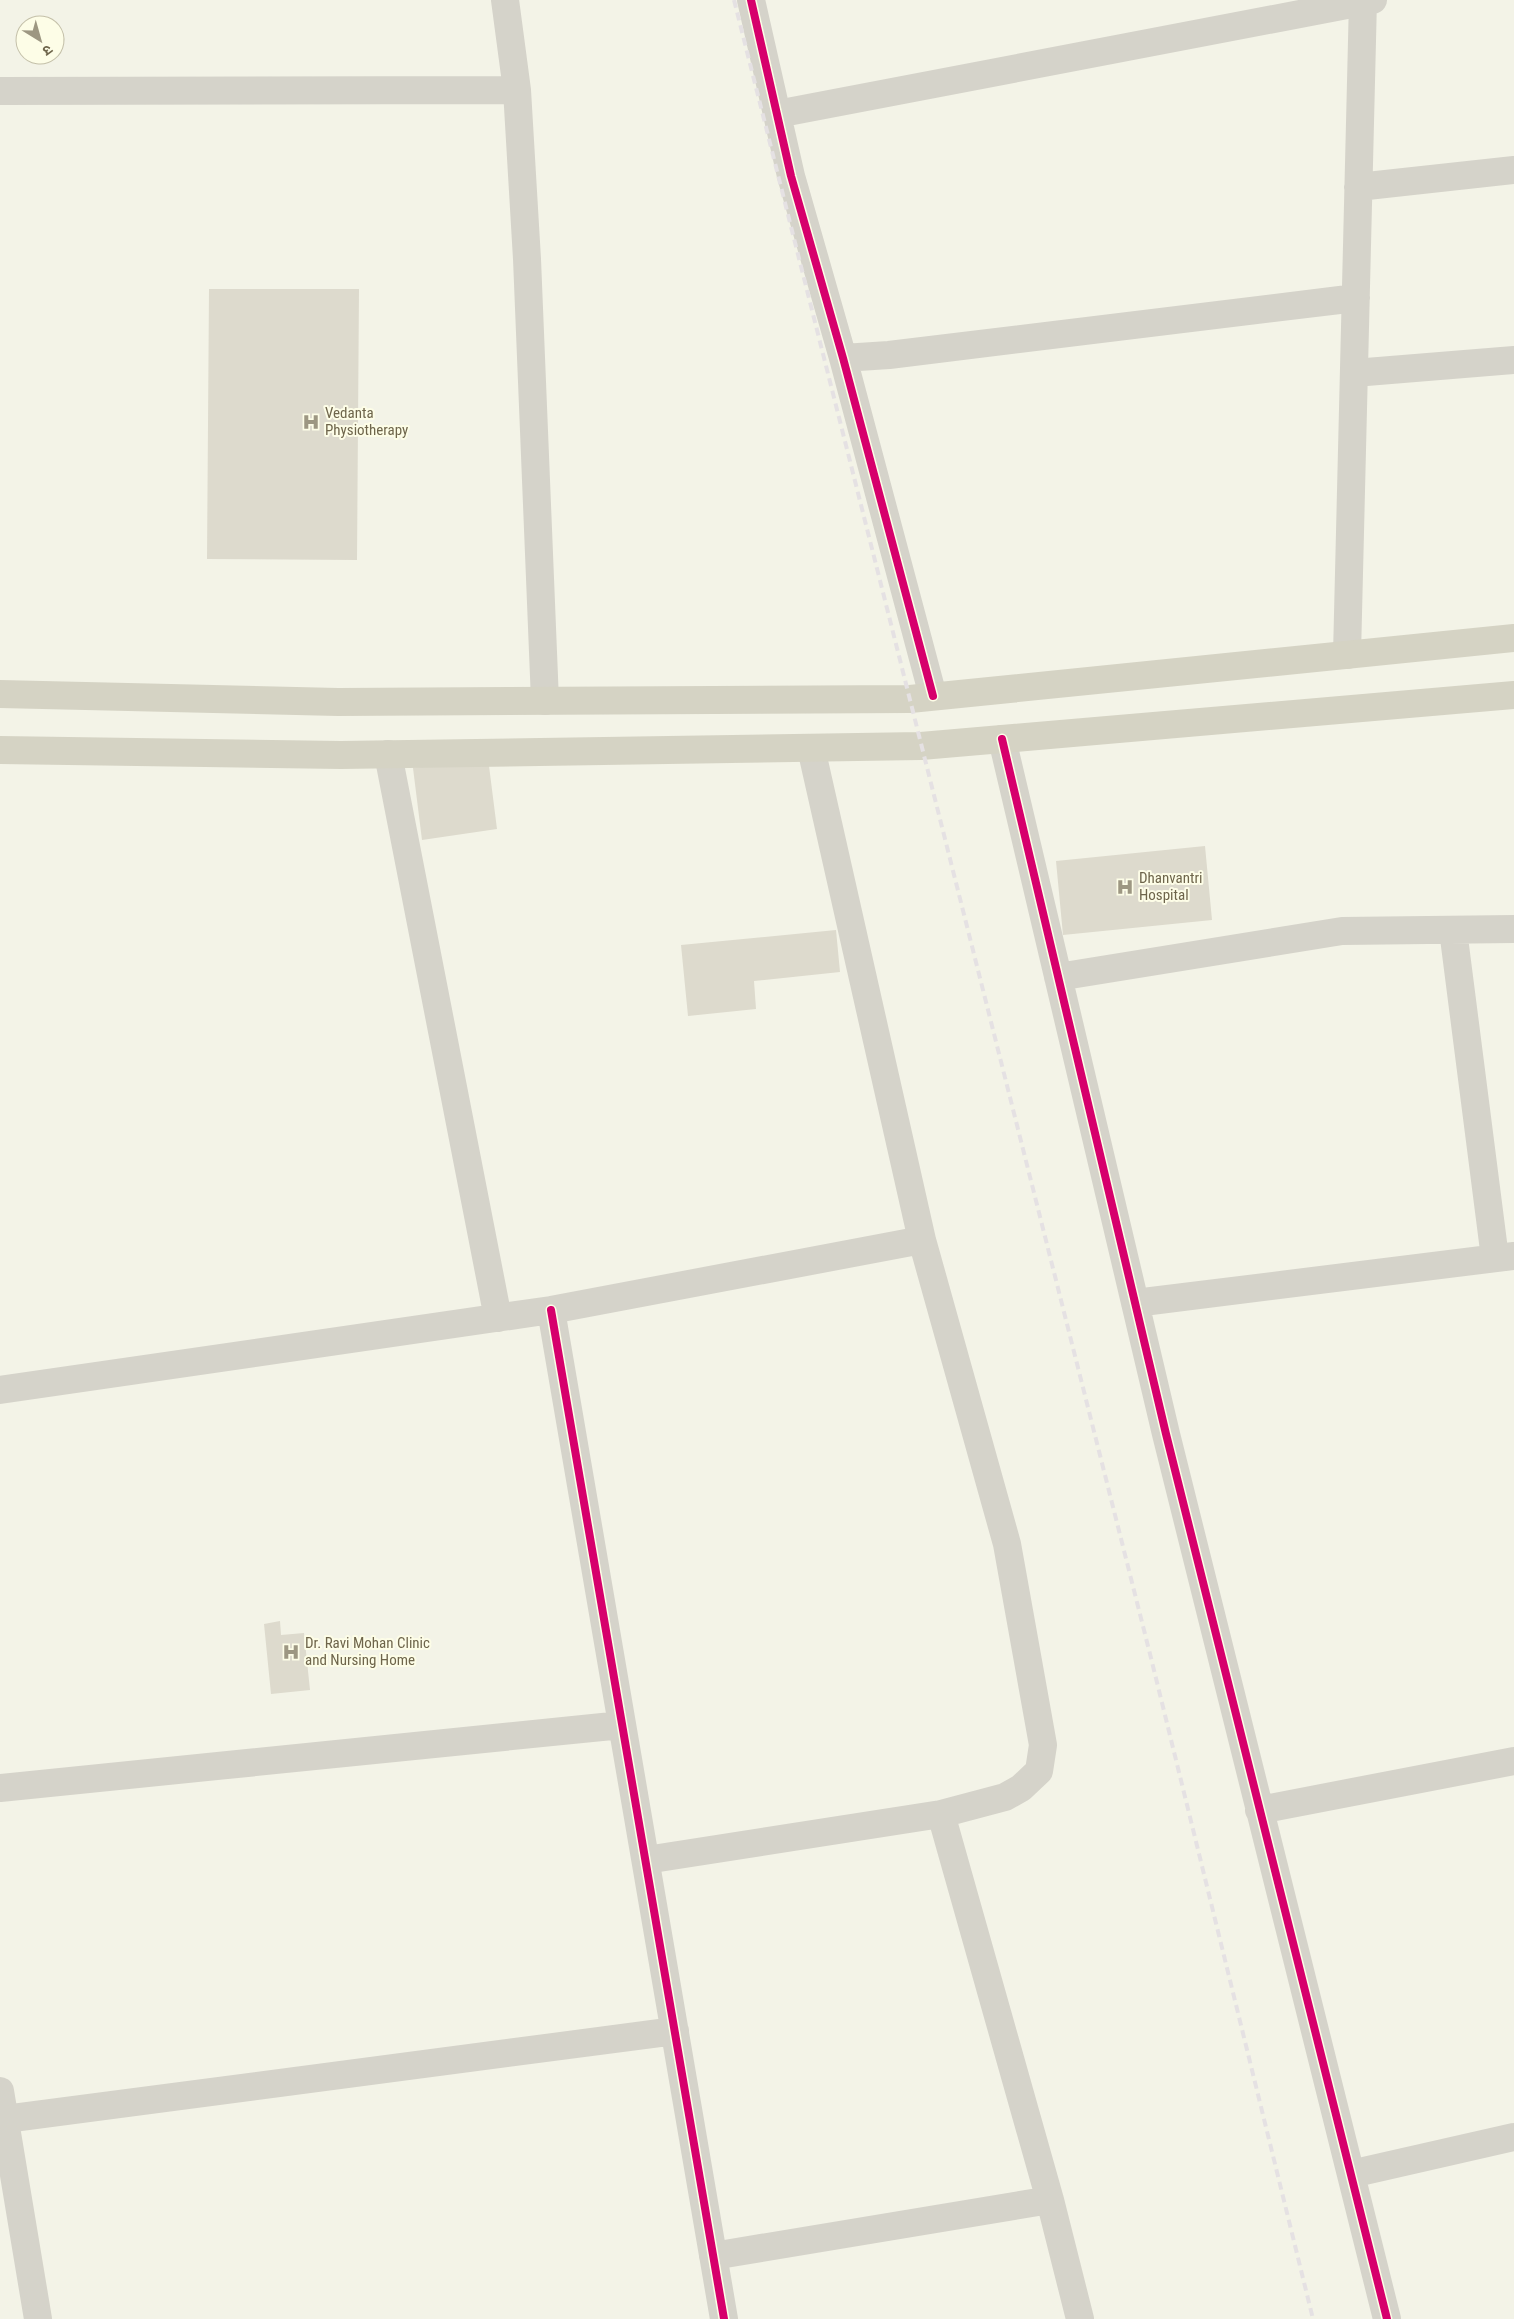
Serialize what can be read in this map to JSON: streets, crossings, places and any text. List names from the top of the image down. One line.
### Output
{"places":{"hospital":["Vedanta Physiotherapy","Dhanvantri Hospital","Dr. Ravi Mohan Clinic and Nursing Home"]},"north":"bottom right"}
